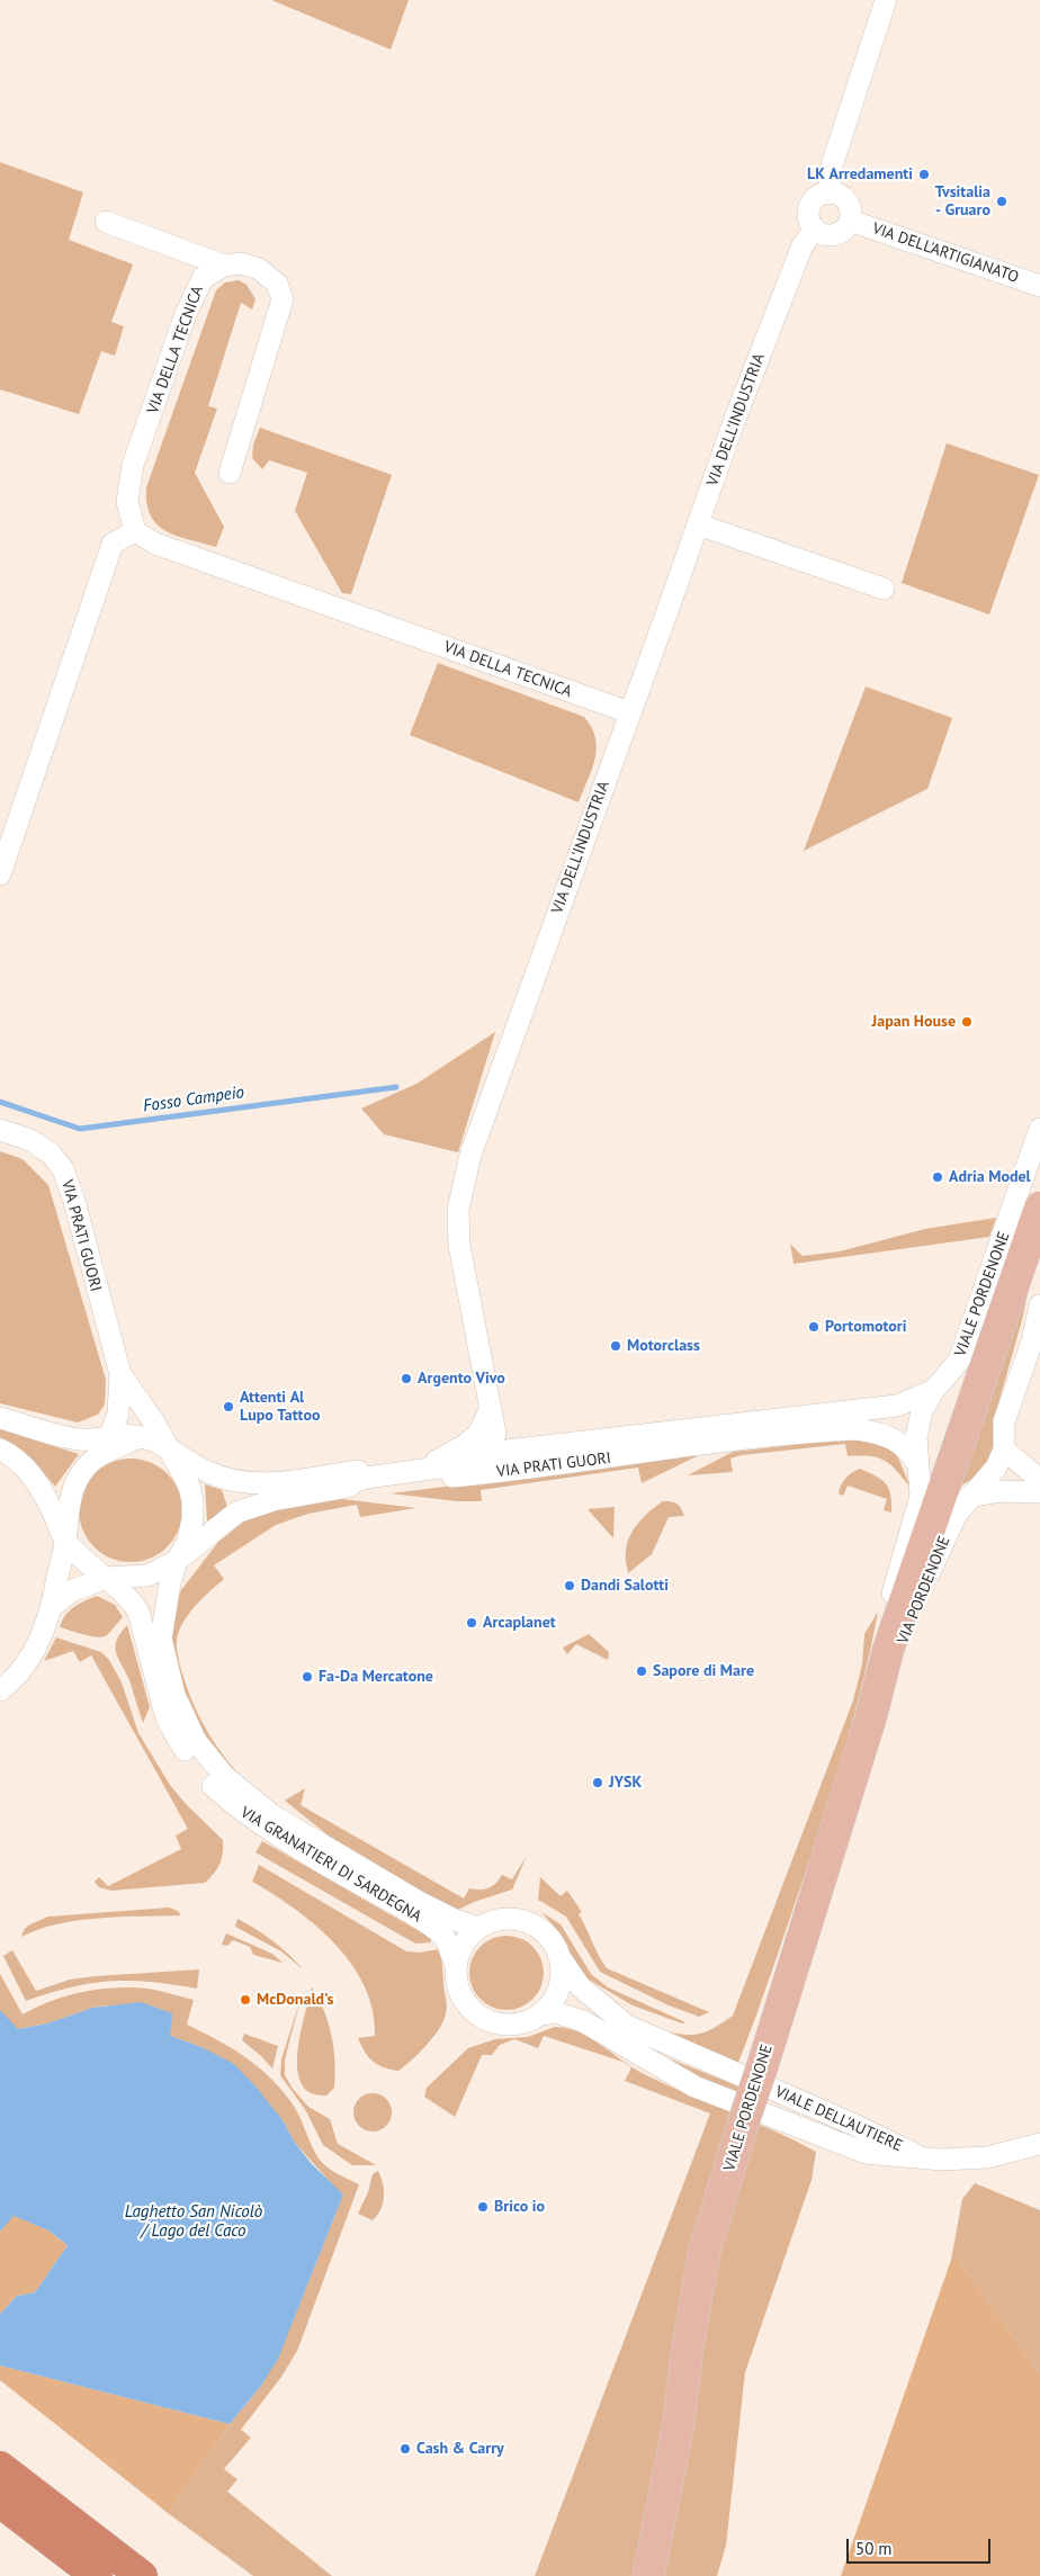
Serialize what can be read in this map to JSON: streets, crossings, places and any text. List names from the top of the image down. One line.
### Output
{"streets":{"main road":["VIALE PORDENONE"],"street":["VIA DELL'ARTIGIANATO","VIA DELLA TECNICA","VIA DELL'INDUSTRIA","VIA PRATI GUORI","VIA PORDENONE","VIA GRANATIERI DI SARDEGNA","VIALE DELL'AUTIERE"]},"crossings":[["VIA DELL'ARTIGIANATO","VIA DELL'INDUSTRIA"],["VIA DELLA TECNICA","VIA DELL'INDUSTRIA"],["VIA DELL'INDUSTRIA","VIA PRATI GUORI"],["VIA PRATI GUORI","VIALE PORDENONE"],["VIA PRATI GUORI","VIA GRANATIERI DI SARDEGNA"],["VIALE PORDENONE","VIA PORDENONE"],["VIA GRANATIERI DI SARDEGNA","VIALE DELL'AUTIERE"]],"water":["Fosso Campeio","Laghetto San Nicolò / Lago del Caco"],"places":["LK Arredamenti","Tvsitalia - Gruaro","Japan House","Adria Model","Portomotori","Motorclass","Argento Vivo","Attenti Al Lupo Tattoo","Dandi Salotti","Arcaplanet","Sapore di Mare","Fa-Da Mercatone","JYSK","McDonald's","Brico io","Cash & Carry"],"scale_bar":"50 m"}
